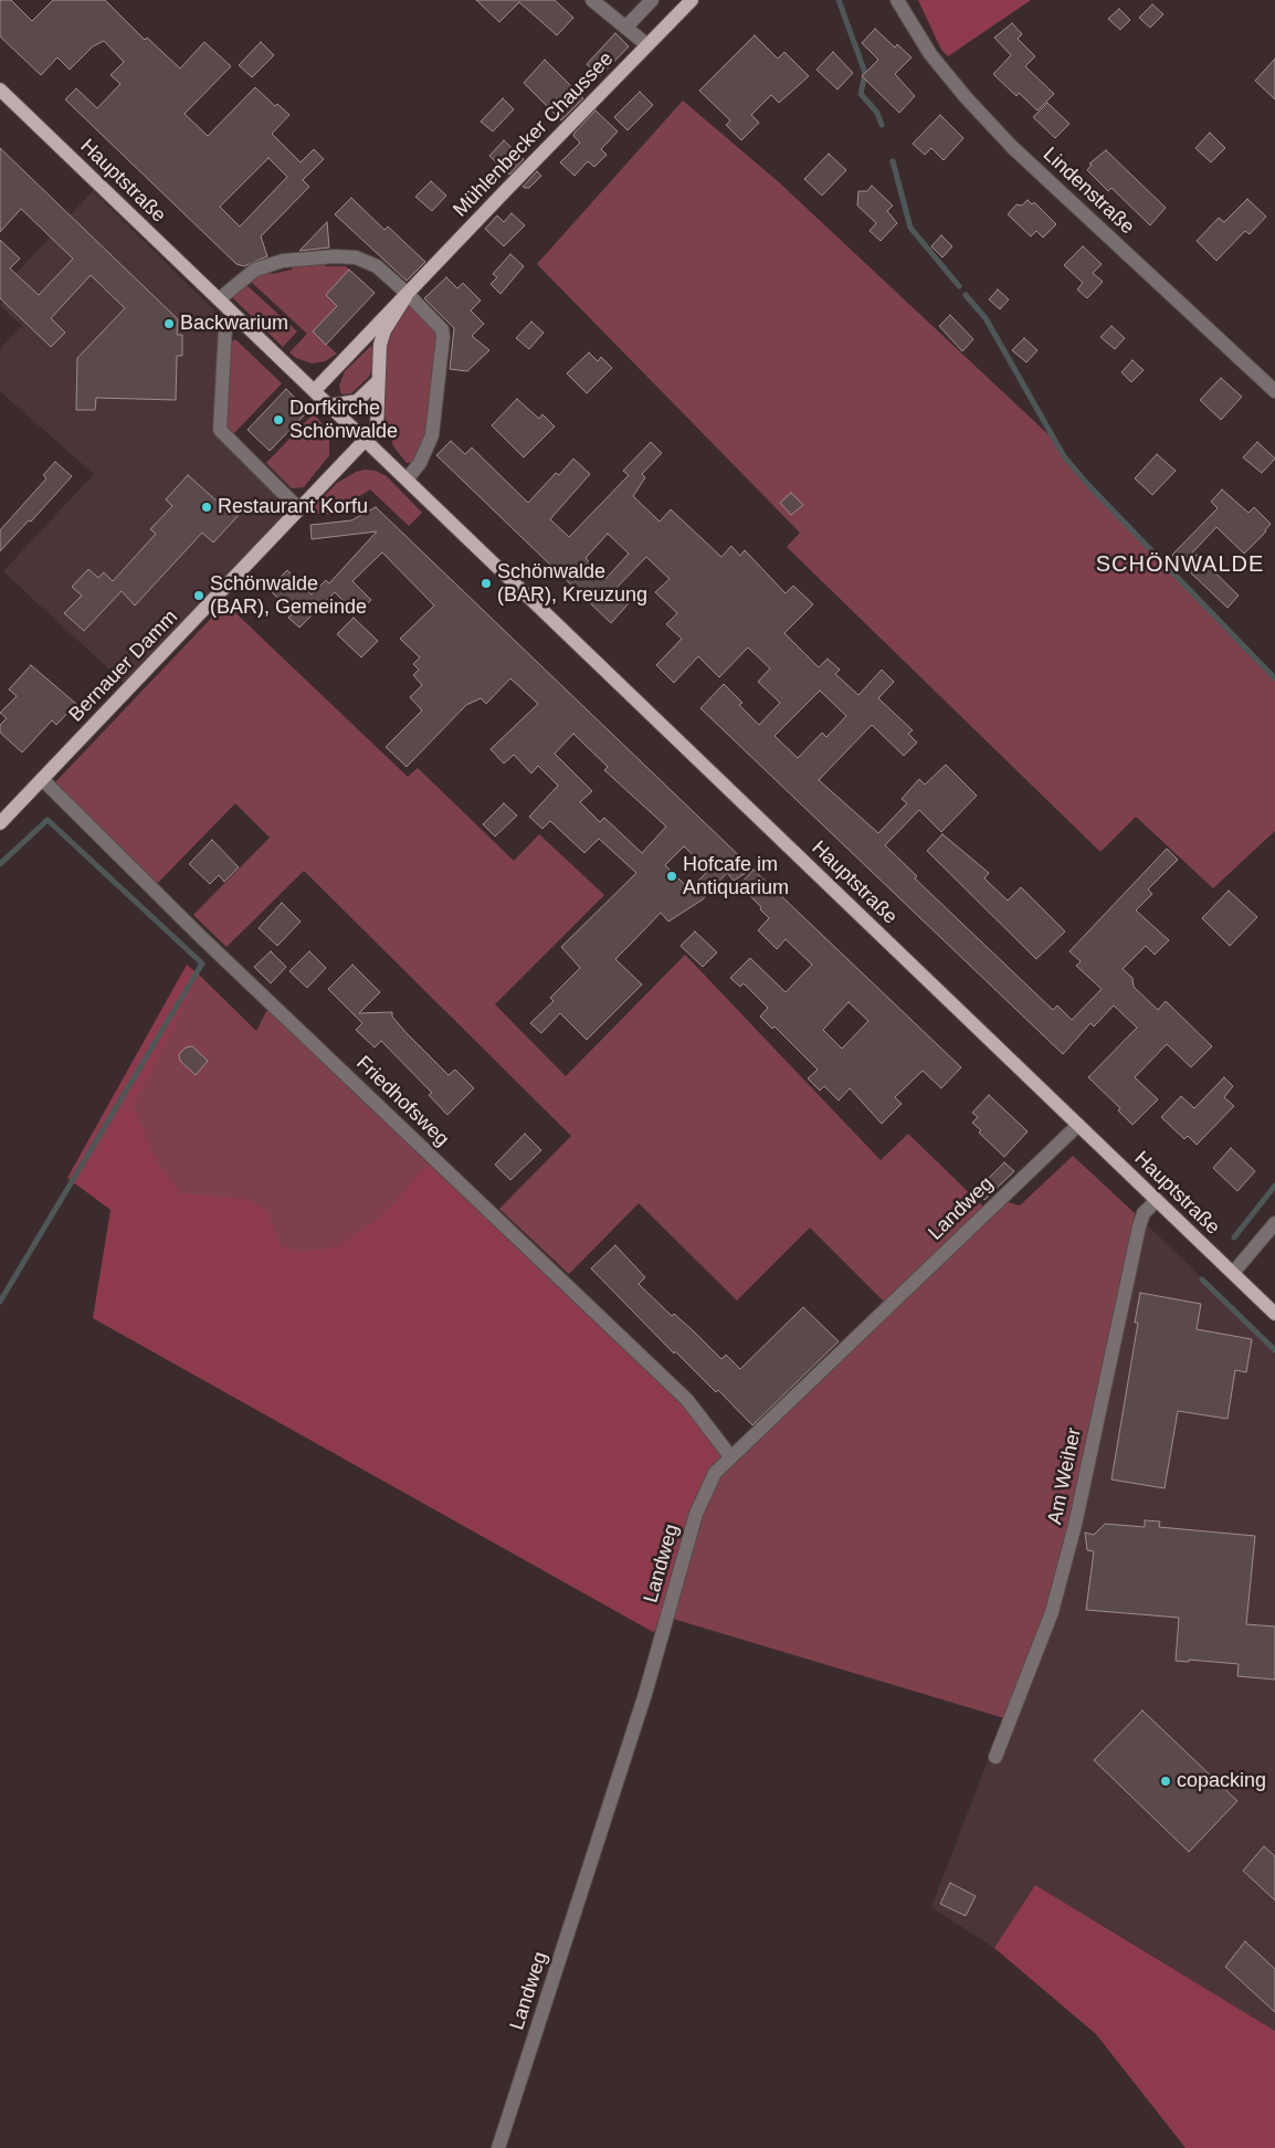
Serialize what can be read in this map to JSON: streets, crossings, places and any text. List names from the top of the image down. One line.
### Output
{"streets":{"main road":["Mühlenbecker Chaussee","Hauptstraße","Bernauer Damm"],"street":["Lindenstraße","Friedhofsweg","Landweg","Am Weiher"]},"crossings":[["Mühlenbecker Chaussee","Hauptstraße"],["Mühlenbecker Chaussee","Bernauer Damm"],["Hauptstraße","Bernauer Damm"],["Hauptstraße","Landweg"],["Hauptstraße","Am Weiher"],["Bernauer Damm","Friedhofsweg"],["Friedhofsweg","Landweg"]],"districts":["SCHÖNWALDE"],"places":["Backwarium","Dorfkirche Schönwalde","Restaurant Korfu","Schönwalde (BAR), Kreuzung","Schönwalde (BAR), Gemeinde","Hofcafe im Antiquarium","copacking"]}
